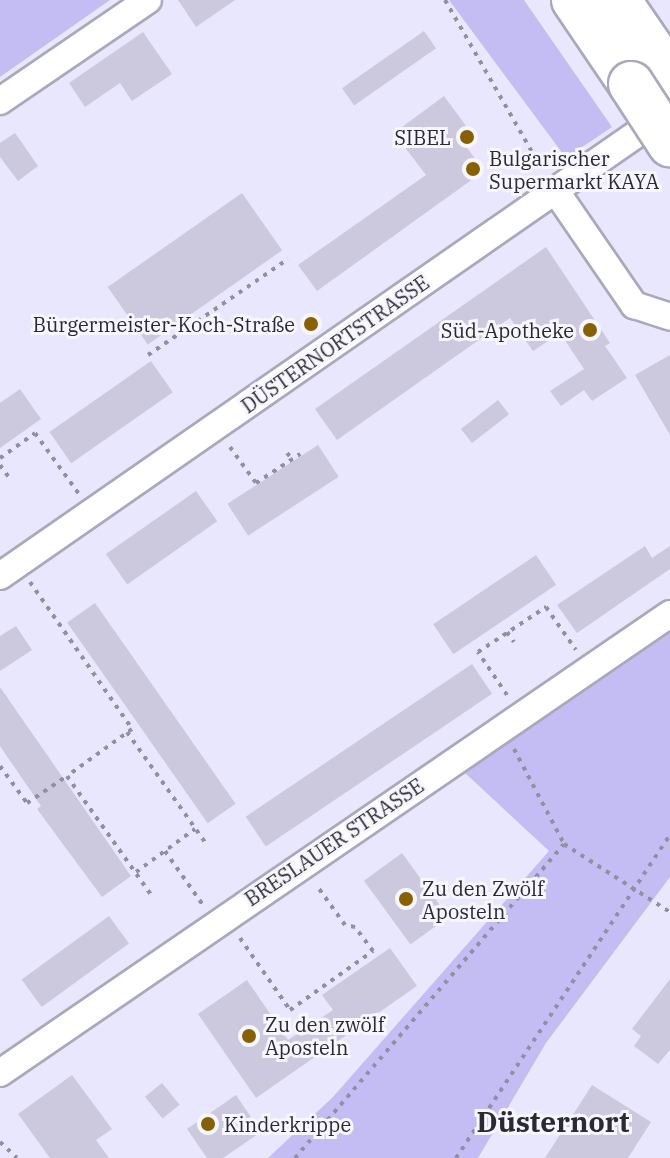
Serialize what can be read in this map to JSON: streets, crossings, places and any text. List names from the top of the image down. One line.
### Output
{"streets":{"street":["DÜSTERNORTSTRASSE","BRESLAUER STRASSE"]},"districts":["Düsternort"],"places":["SIBEL","Bulgarischer Supermarkt KAYA","Bürgermeister-Koch-Straße","Süd-Apotheke","Zu den Zwölf Aposteln","Zu den zwölf Aposteln","Kinderkrippe"]}
